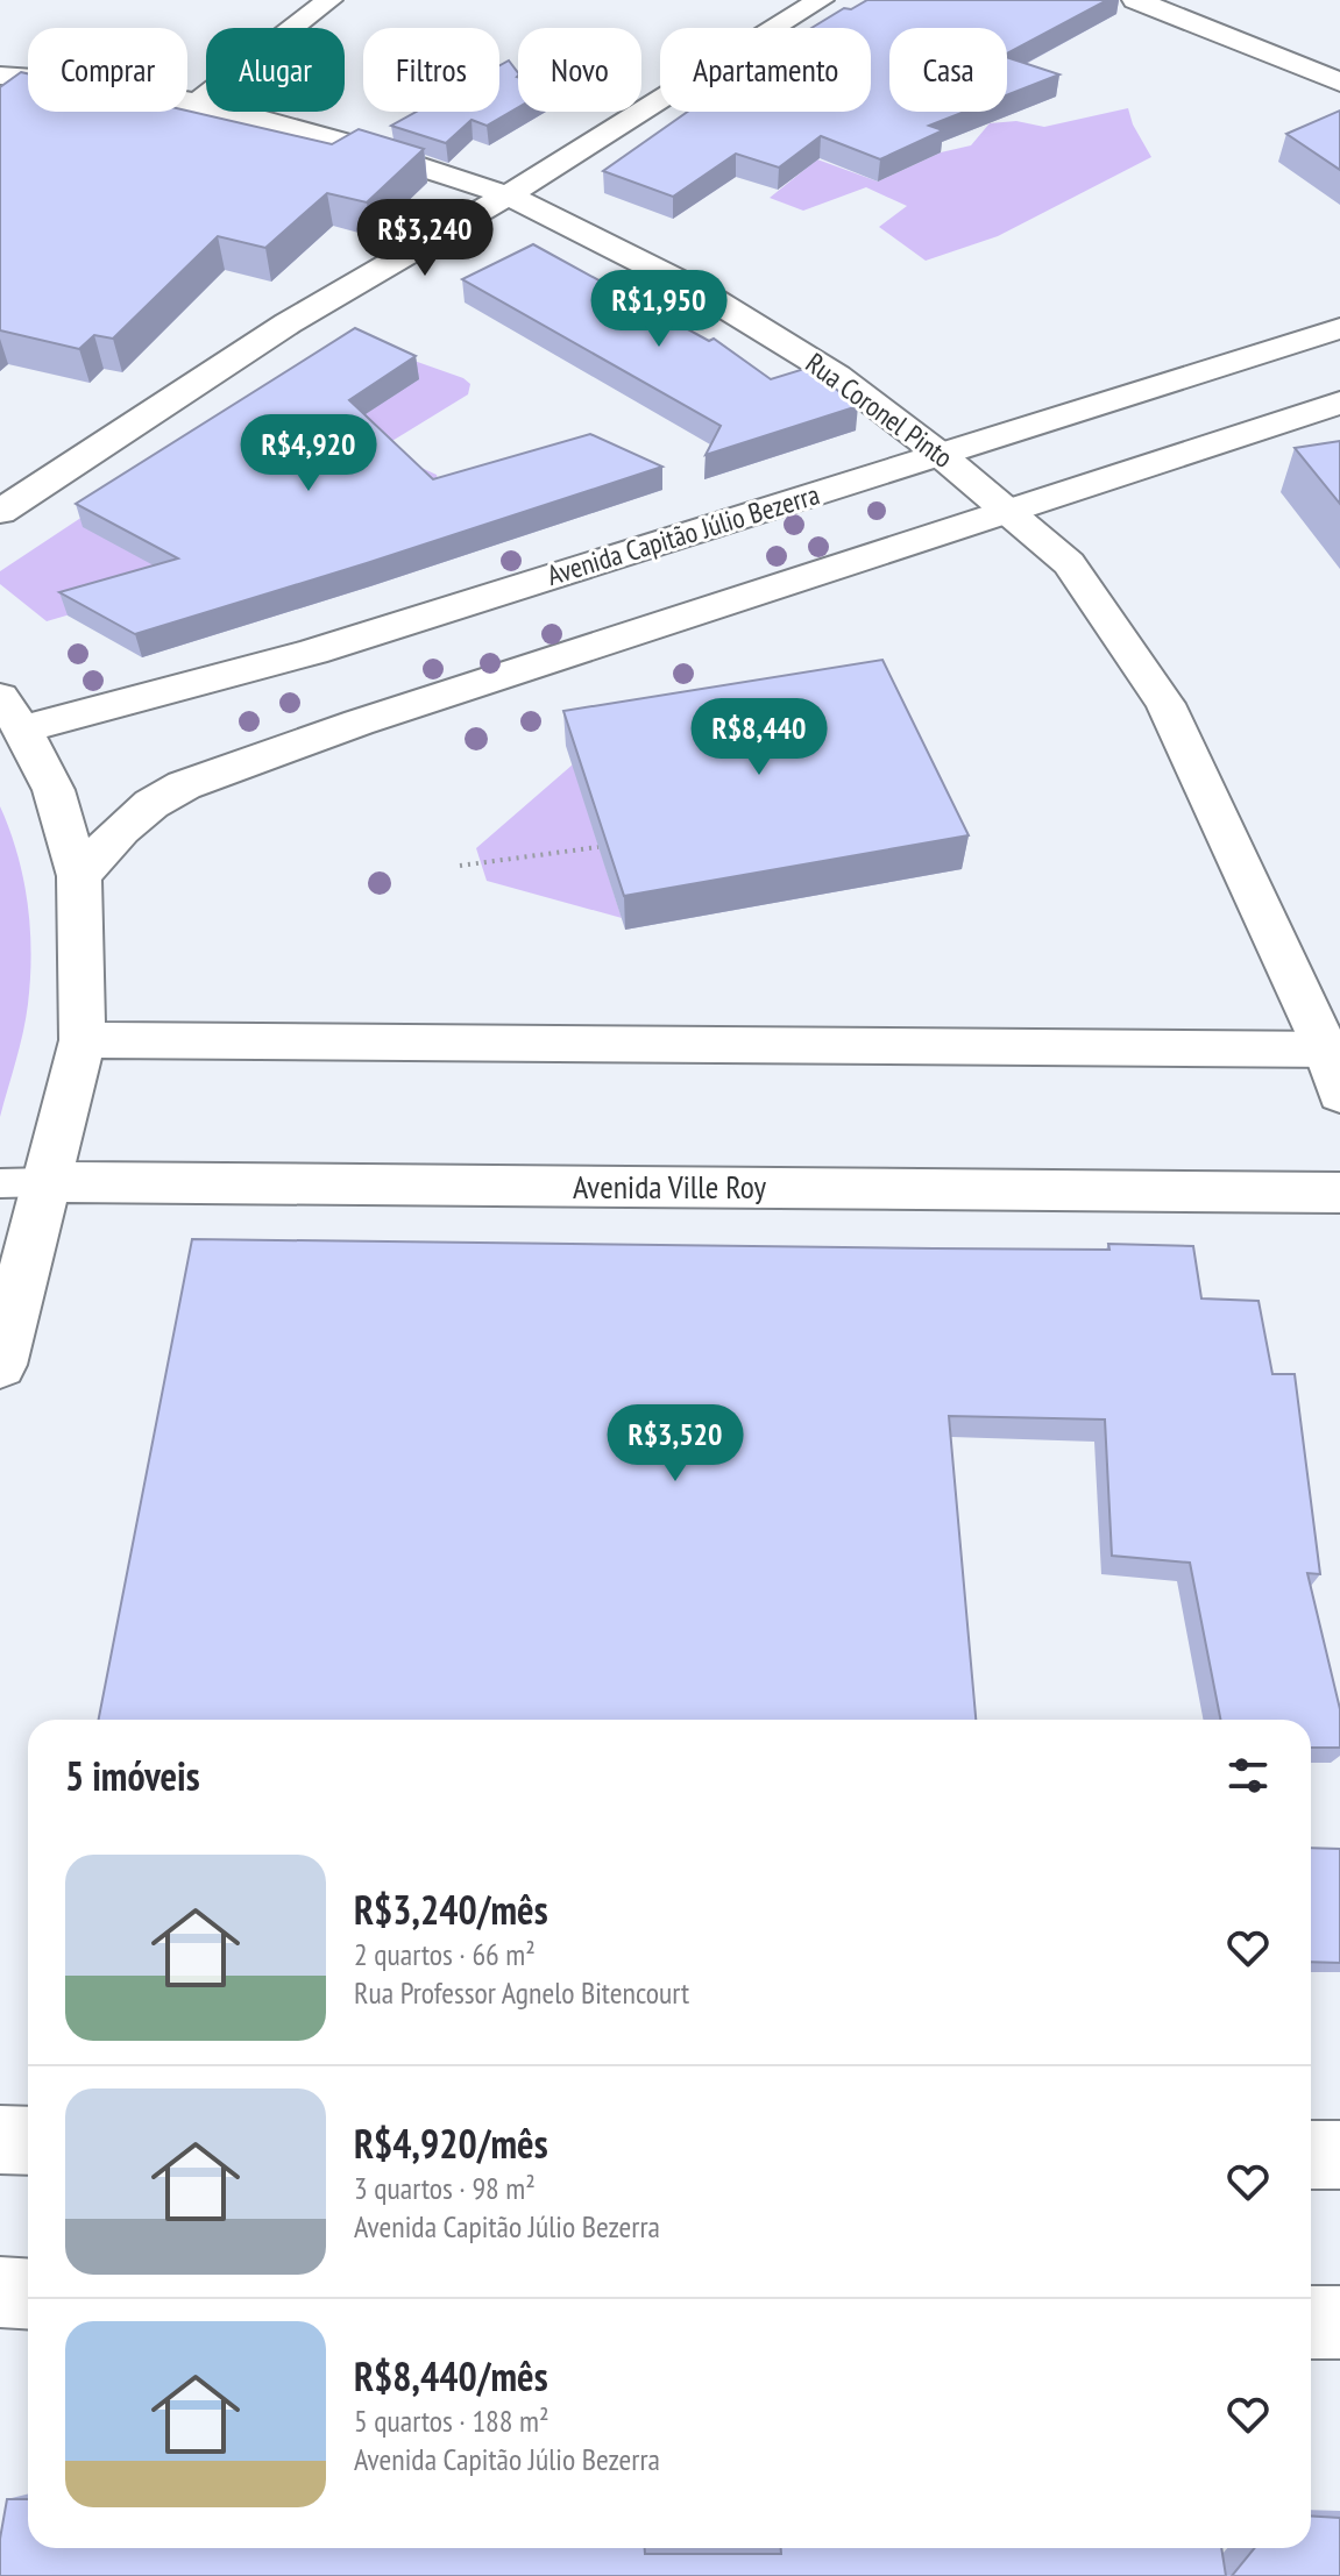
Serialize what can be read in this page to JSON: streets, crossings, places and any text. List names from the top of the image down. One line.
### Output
{"streets":{"main road":["Rua Coronel Pinto","Avenida Capitão Júlio Bezerra","Avenida Ville Roy"]},"crossings":[["Rua Coronel Pinto","Avenida Capitão Júlio Bezerra"]],"page":{"chip":["Comprar","Alugar","Filtros","Novo","Apartamento","Casa"],"price":["R$3,240","R$1,950","R$4,920","R$8,440","R$3,520"],"heading":"5 imóveis","list":[{"name":"R$3,240/mês","note":"2 quartos · 66 m² · Rua Professor Agnelo Bitencourt"},{"name":"R$4,920/mês","note":"3 quartos · 98 m² · Avenida Capitão Júlio Bezerra"},{"name":"R$8,440/mês","note":"5 quartos · 188 m² · Avenida Capitão Júlio Bezerra"}]}}
